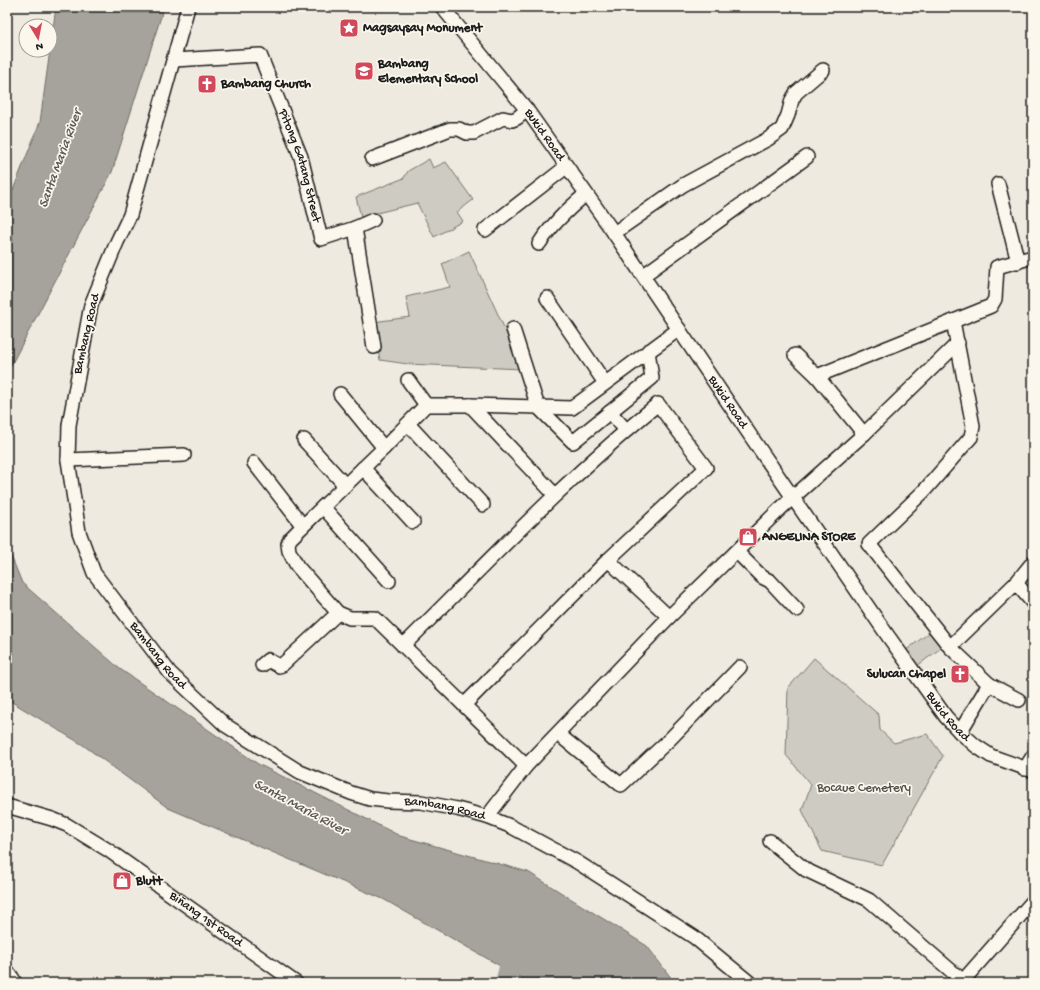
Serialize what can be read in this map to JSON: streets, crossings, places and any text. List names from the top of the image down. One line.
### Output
{"streets":{"street":["Bukid Road","Pitong Gatang Street","Bambang Road","Biñang 1st Road"]},"crossings":[["Pitong Gatang Street","Bambang Road"]],"water":["Santa Maria River"],"parks":["Bocaue Cemetery"],"places":{"place":["Magsaysay Monument"],"school or university":["Bambang Elementary School"],"church":["Bambang Church","Sulucan Chapel"],"shop":["ANGELINA STORE","Blutt"]},"north":"bottom"}
